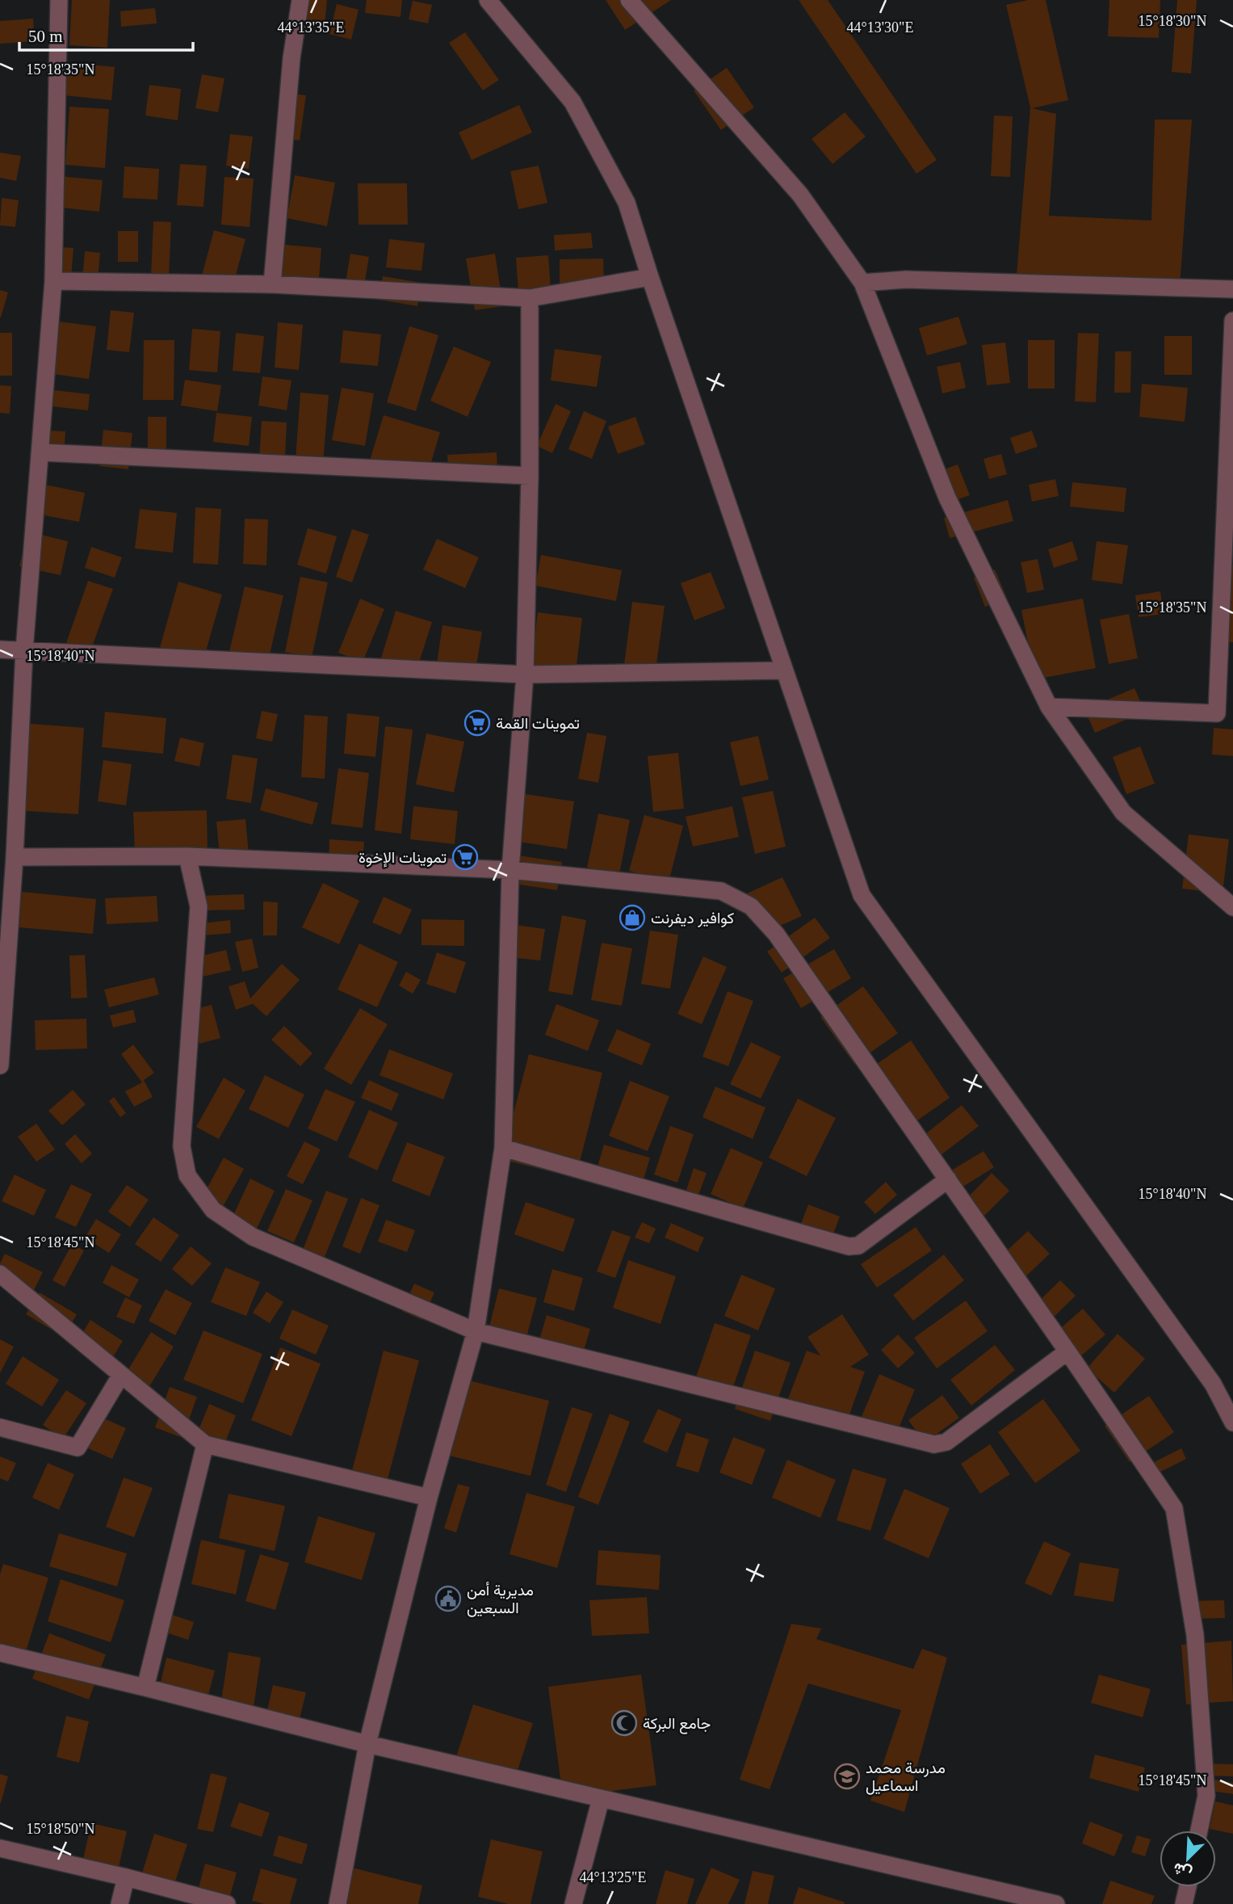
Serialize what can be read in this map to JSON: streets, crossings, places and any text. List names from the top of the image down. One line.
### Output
{"places":{"supermarket":["تموينات القمة","تموينات الإخوة"],"shop":["كوافير ديفرنت"],"public building":["مديرية أمن السبعين"],"mosque":["جامع البركة"],"school or university":["مدرسة محمد اسماعيل"]},"scale_bar":"50 m","north":"bottom left","coordinates":["15°18'30\"N","44°13'35\"E","44°13'30\"E","15°18'35\"N","15°18'40\"N","15°18'45\"N","15°18'50\"N","44°13'25\"E"]}
